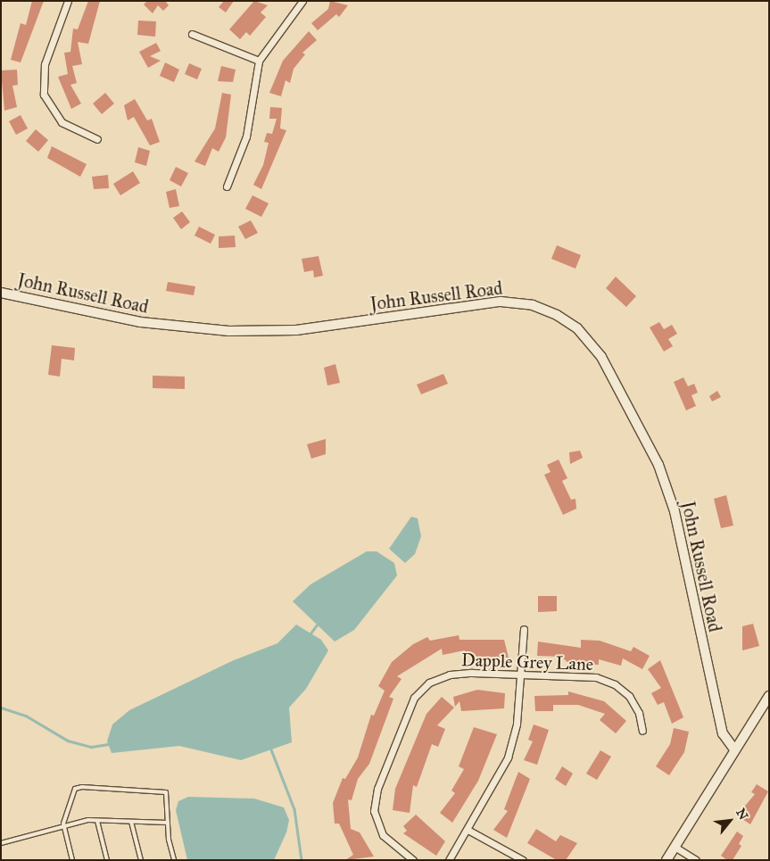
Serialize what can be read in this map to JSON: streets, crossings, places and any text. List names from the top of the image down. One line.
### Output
{"streets":{"street":["John Russell Road","Dapple Grey Lane"]},"north":"top right"}
